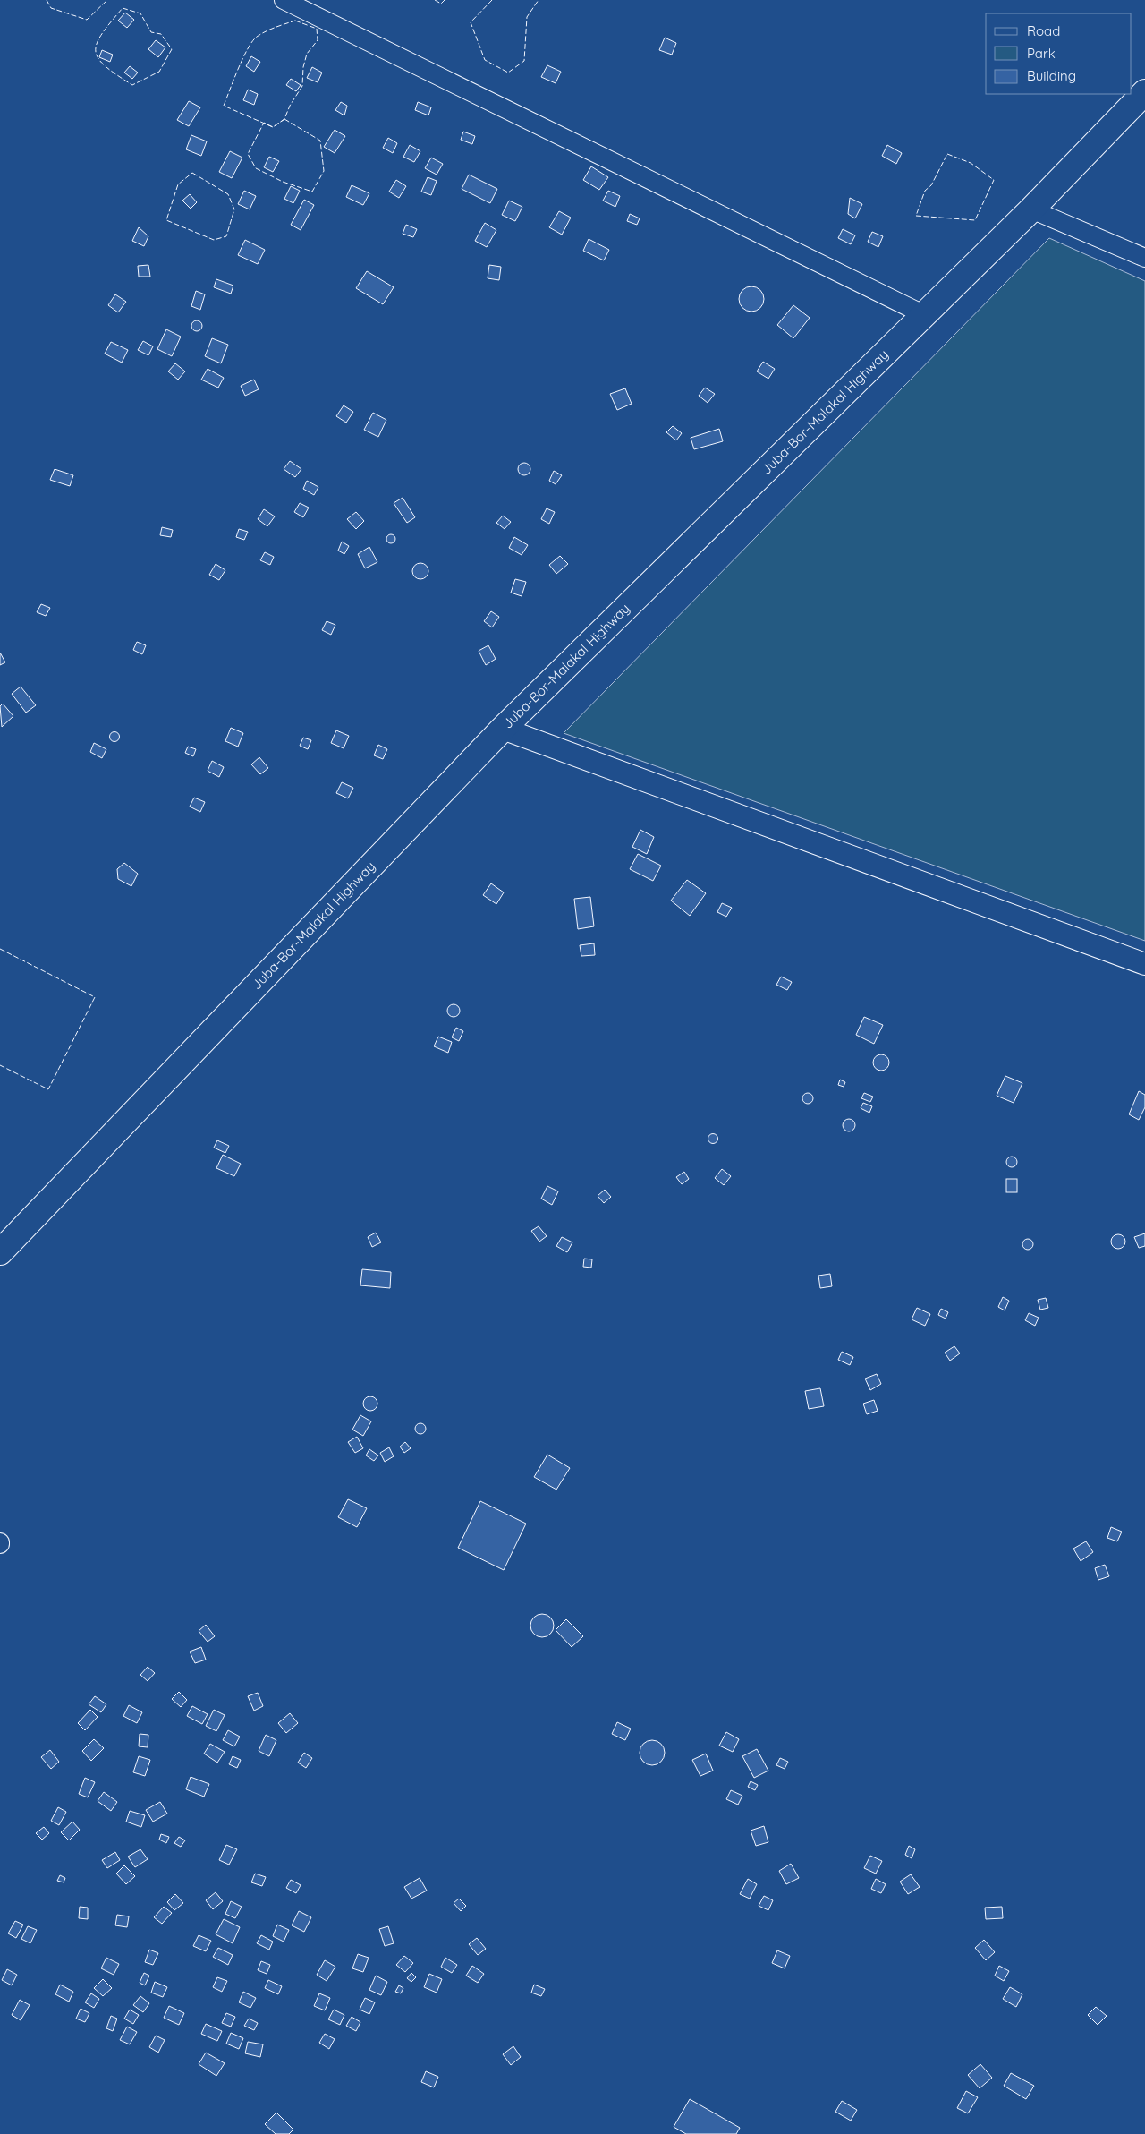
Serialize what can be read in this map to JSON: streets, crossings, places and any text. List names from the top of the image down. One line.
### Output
{"streets":{"main road":["Juba-Bor-Malakal Highway"]},"legend":["Road","Park","Building"]}
